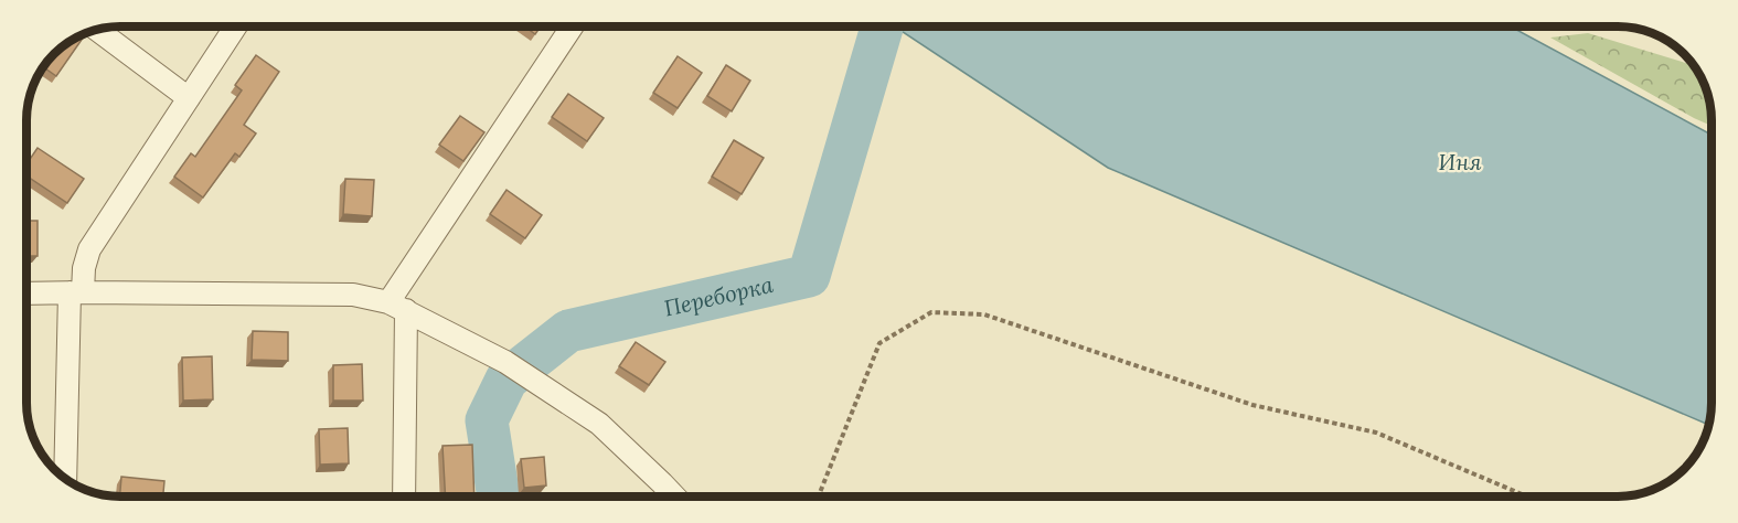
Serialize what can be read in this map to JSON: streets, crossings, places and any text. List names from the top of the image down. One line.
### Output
{"water":["Иня","Переборка"]}
